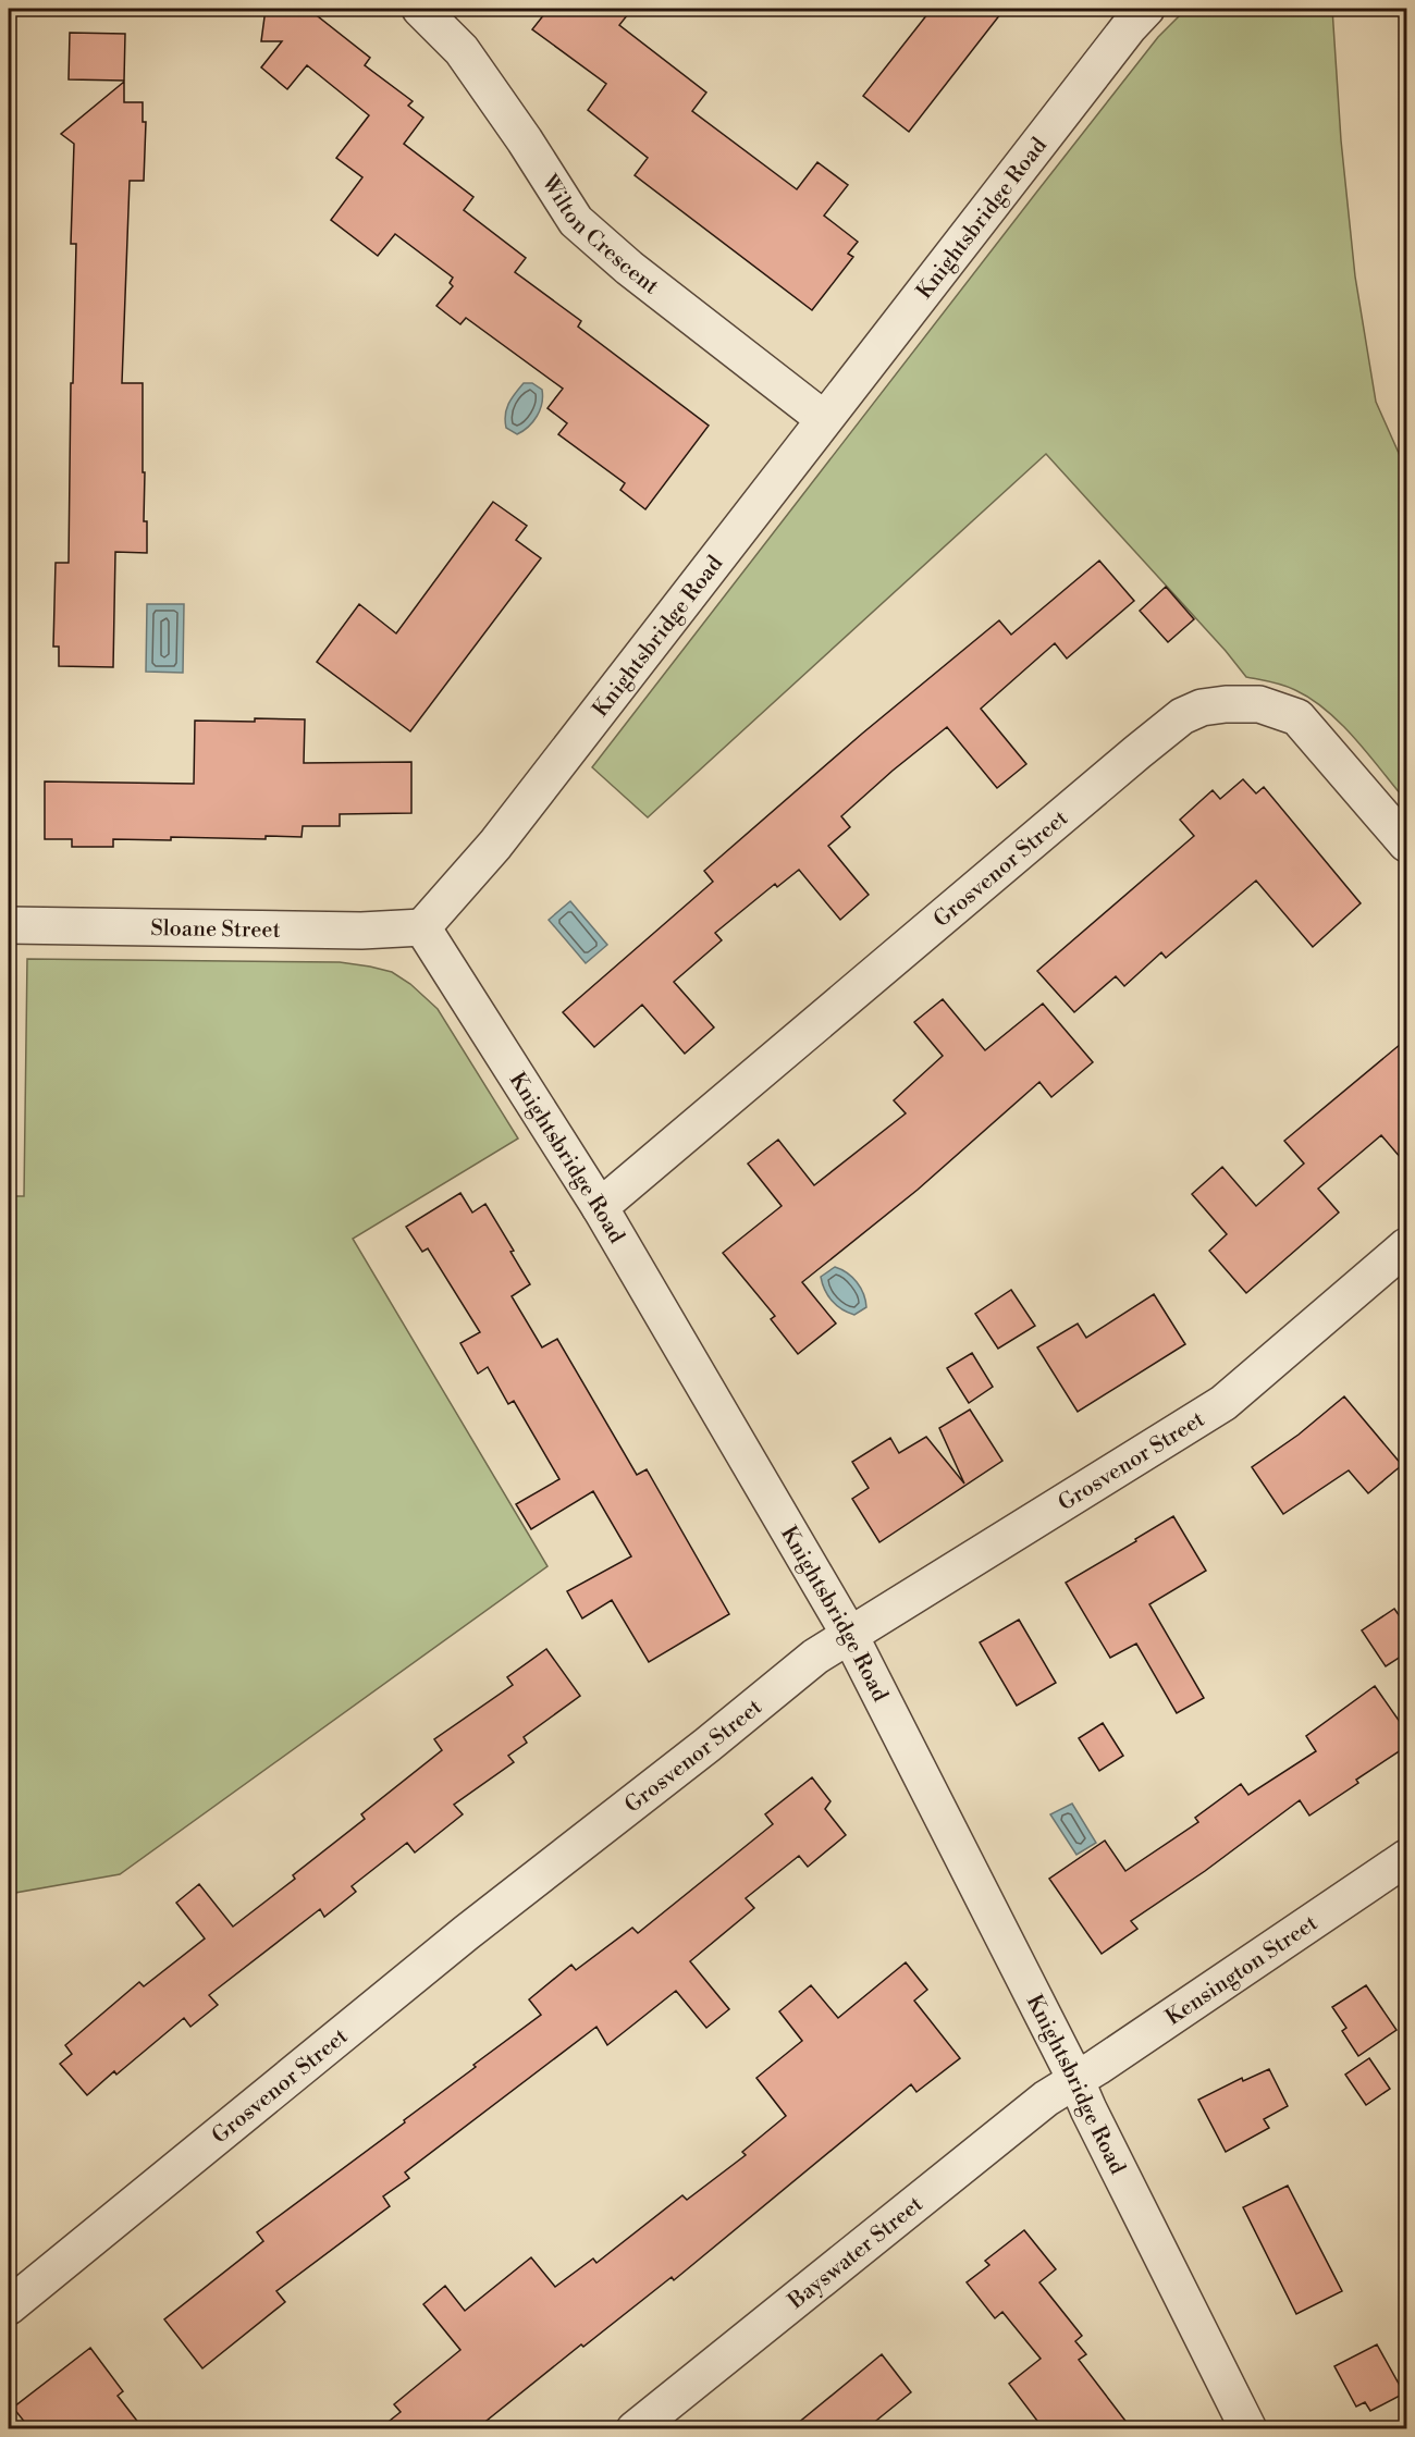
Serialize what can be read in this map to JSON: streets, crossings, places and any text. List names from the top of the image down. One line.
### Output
{"streets":{"street":["Knightsbridge Road","Wilton Crescent","Grosvenor Street","Sloane Street","Kensington Street","Bayswater Street"]},"crossings":[["Knightsbridge Road","Wilton Crescent"],["Knightsbridge Road","Grosvenor Street"],["Knightsbridge Road","Sloane Street"],["Knightsbridge Road","Kensington Street"],["Knightsbridge Road","Bayswater Street"],["Kensington Street","Bayswater Street"]]}
